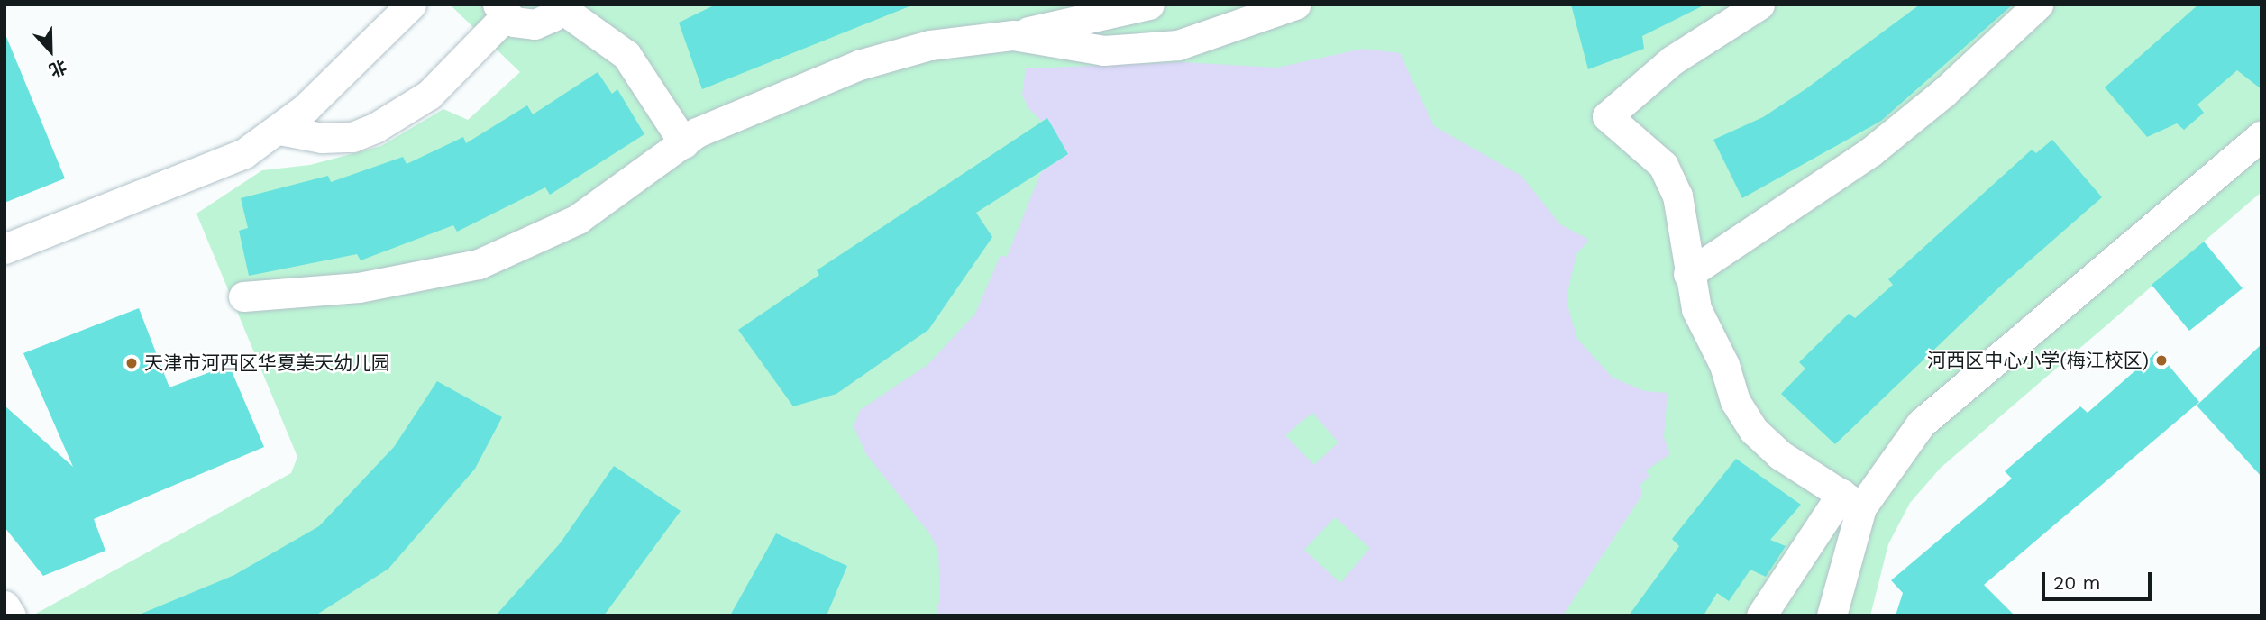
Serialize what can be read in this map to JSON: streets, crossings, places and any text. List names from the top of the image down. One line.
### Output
{"places":["河西区中心小学(梅江校区)","天津市河西区华夏美天幼儿园"],"scale_bar":"20 m","north":"bottom"}
